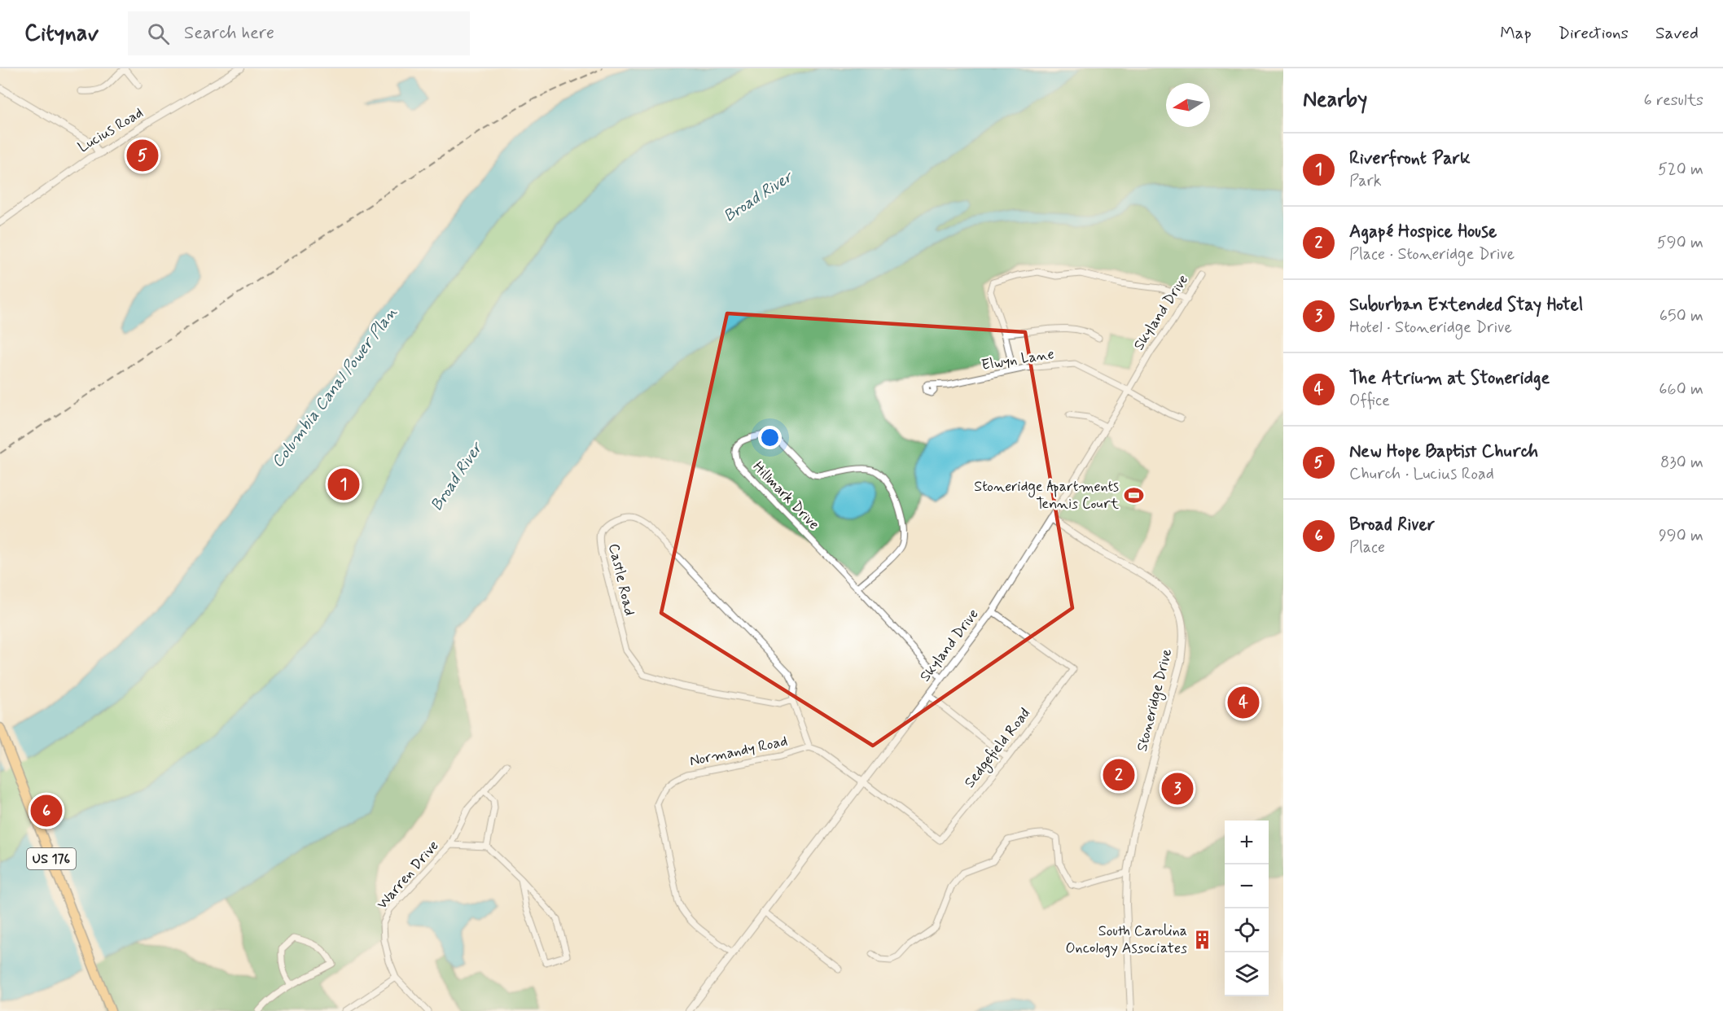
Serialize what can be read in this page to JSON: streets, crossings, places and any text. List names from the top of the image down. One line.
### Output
{"streets":{"main road":["US 176"],"street":["Lucius Road","Skyland Drive","Elwyn Lane","Hillmark Drive","Castle Road","Stoneridge Drive","Sedgefield Road","Normandy Road","Warren Drive"]},"crossings":[["Skyland Drive","Elwyn Lane"],["Skyland Drive","Hillmark Drive"],["Skyland Drive","Stoneridge Drive"],["Skyland Drive","Sedgefield Road"],["Skyland Drive","Normandy Road"],["Castle Road","Normandy Road"]],"water":["Broad River","Columbia Canal Power Plan"],"places":{"sports":["Stoneridge Apartments Tennis Court"],"building":["South Carolina Oncology Associates"]},"north":"left","page":{"header":"Citynav","search":"Search here","nav":["Map","Directions","Saved"],"heading":["Nearby","6 results"],"list":[{"mark":"1","name":"Riverfront Park","note":"Park","value":"520 m"},{"mark":"2","name":"Agapé Hospice House","note":"Place · Stoneridge Drive","value":"590 m"},{"mark":"3","name":"Suburban Extended Stay Hotel","note":"Hotel · Stoneridge Drive","value":"650 m"},{"mark":"4","name":"The Atrium at Stoneridge","note":"Office","value":"660 m"},{"mark":"5","name":"New Hope Baptist Church","note":"Church · Lucius Road","value":"830 m"},{"mark":"6","name":"Broad River","note":"Place","value":"990 m"}],"pins":["5","1","4","2","3","6"],"map_buttons":["+","−"]}}
